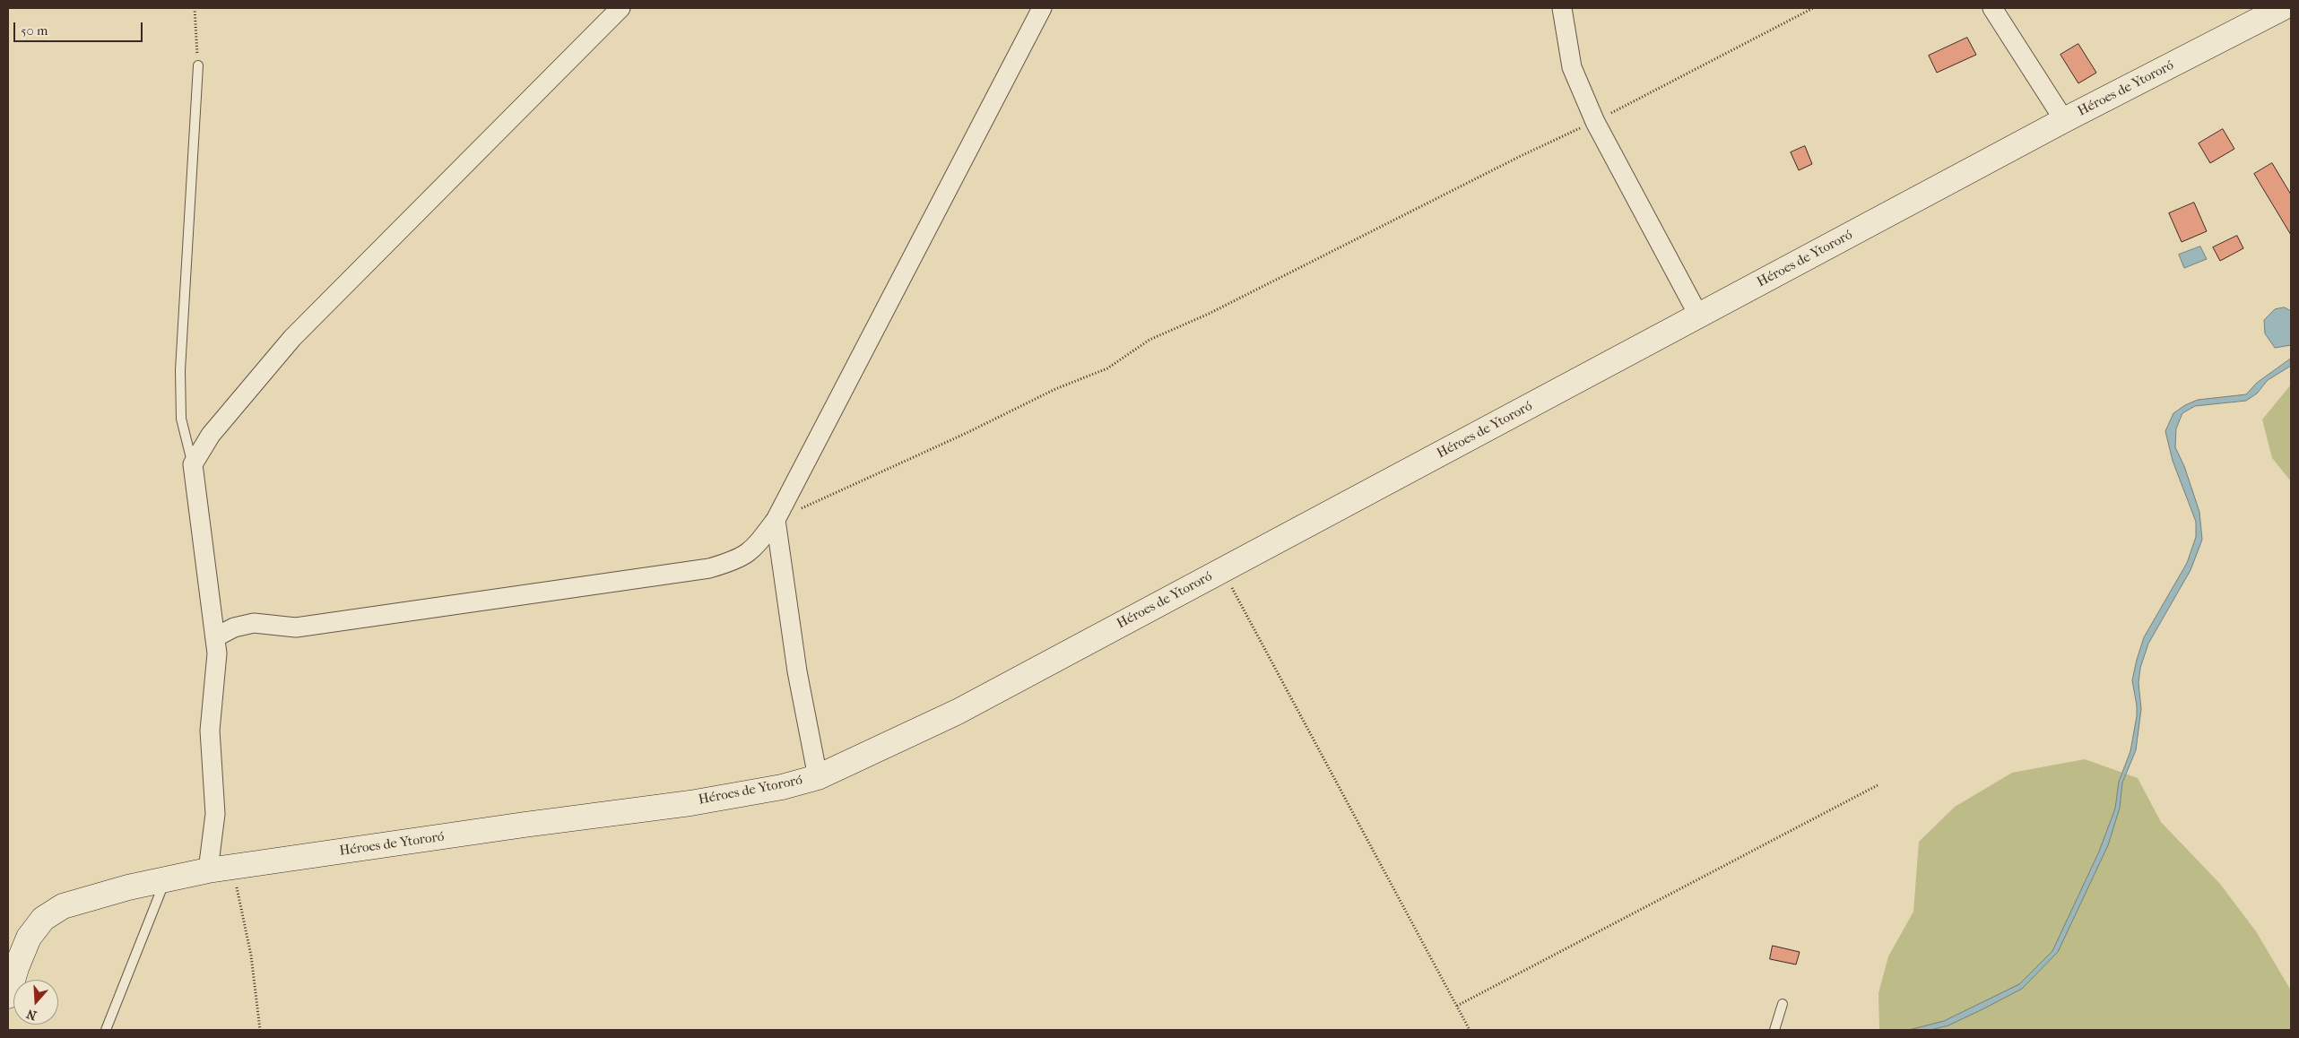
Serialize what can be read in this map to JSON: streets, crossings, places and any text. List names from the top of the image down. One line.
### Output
{"streets":{"main road":["Héroes de Ytororó"]},"scale_bar":"50 m","north":"bottom"}
